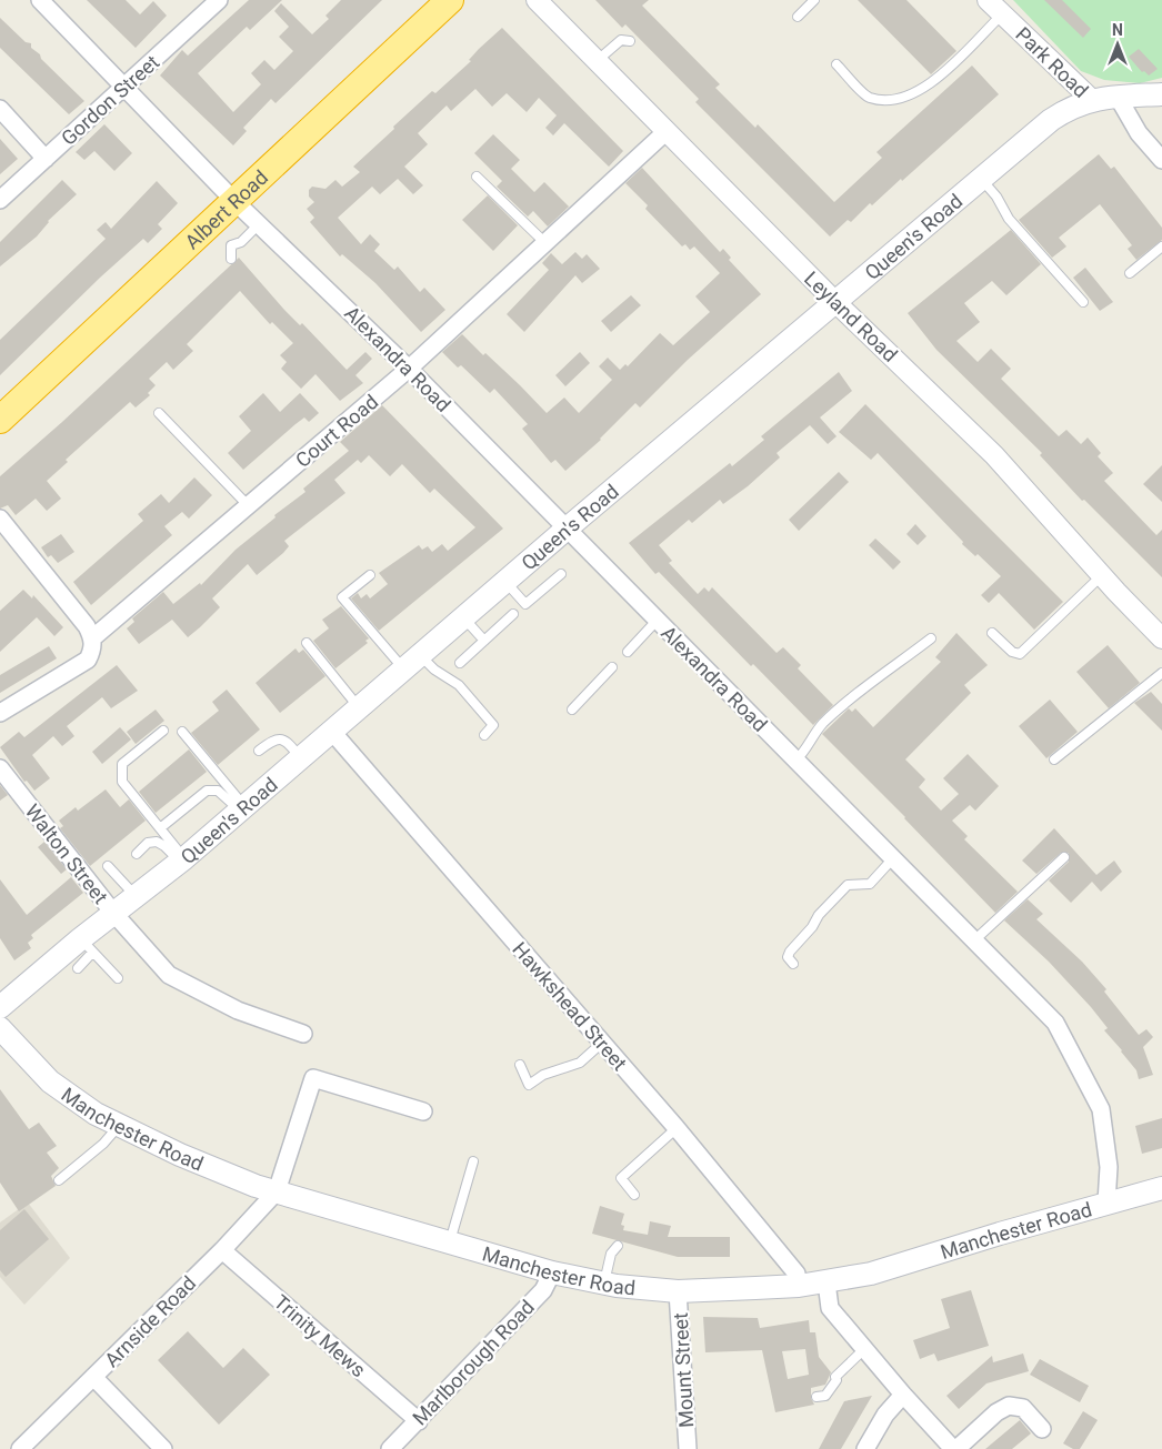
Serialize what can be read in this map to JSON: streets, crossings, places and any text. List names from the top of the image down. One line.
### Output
{"streets":{"highway":["Albert Road"],"main road":["Queen's Road","Manchester Road"],"street":["Park Road","Gordon Street","Leyland Road","Alexandra Road","Court Road","Walton Street","Hawkshead Street","Arnside Road","Trinity Mews","Marlborough Road","Mount Street"]},"crossings":[["Park Road","Queen's Road"],["Gordon Street","Alexandra Road"],["Albert Road","Alexandra Road"],["Queen's Road","Leyland Road"],["Queen's Road","Alexandra Road"],["Queen's Road","Walton Street"],["Queen's Road","Hawkshead Street"],["Leyland Road","Court Road"],["Alexandra Road","Court Road"],["Alexandra Road","Manchester Road"],["Hawkshead Street","Manchester Road"],["Manchester Road","Arnside Road"],["Manchester Road","Marlborough Road"],["Manchester Road","Mount Street"],["Arnside Road","Trinity Mews"],["Trinity Mews","Marlborough Road"]],"north":"top"}
